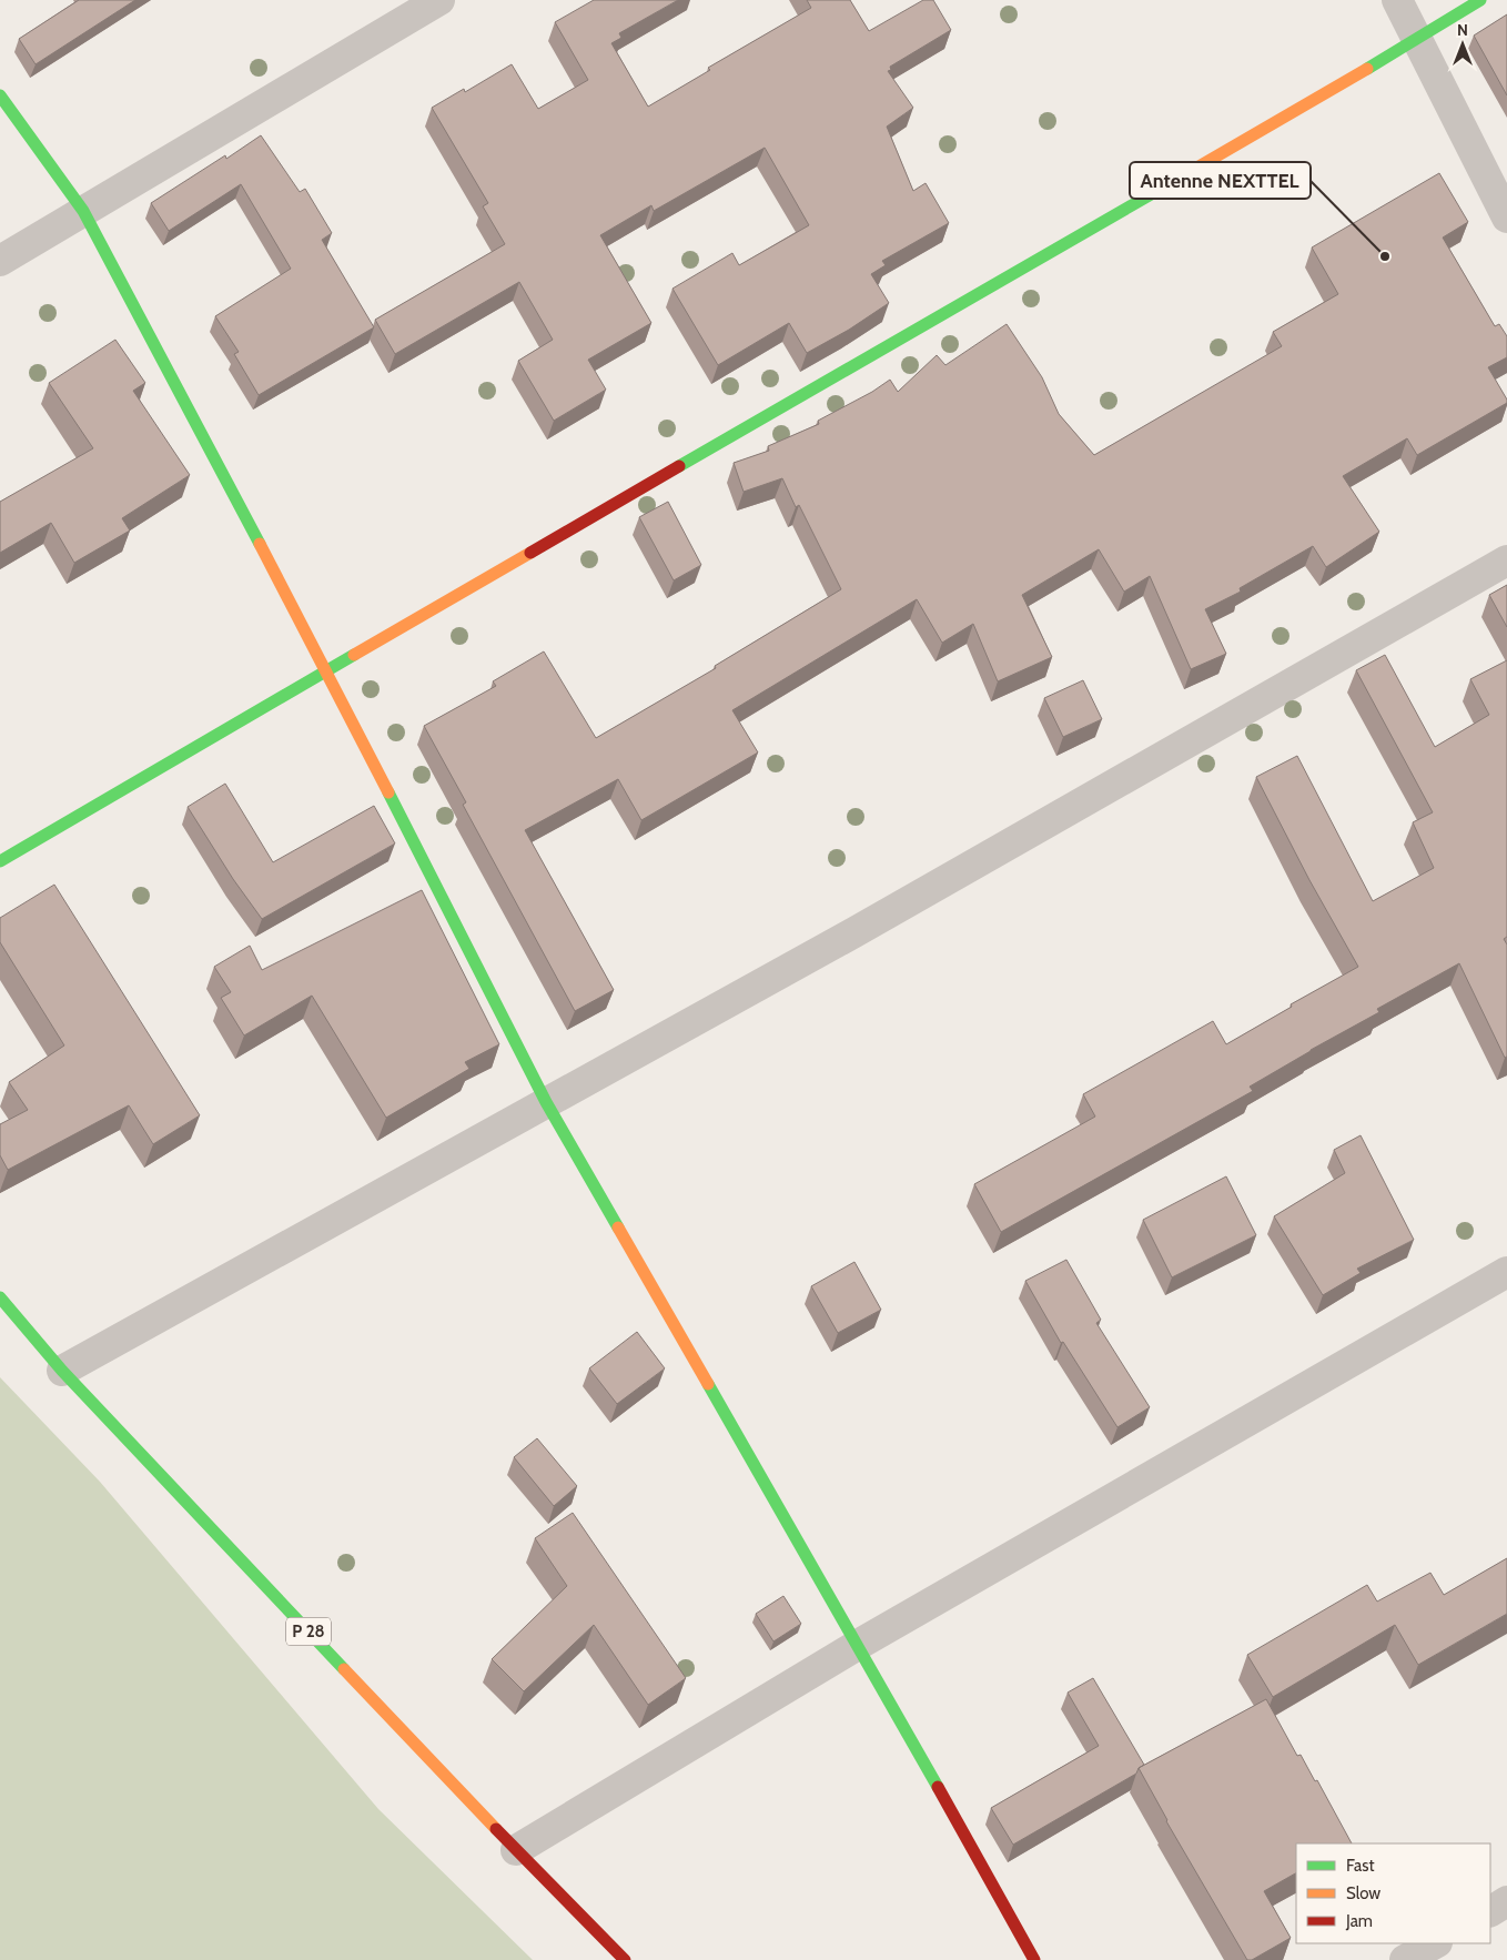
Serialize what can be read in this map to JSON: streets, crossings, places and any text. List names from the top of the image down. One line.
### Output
{"streets":{"street":["P 28"]},"places":["Antenne NEXTTEL"],"legend":["Fast","Slow","Jam"],"north":"top"}
